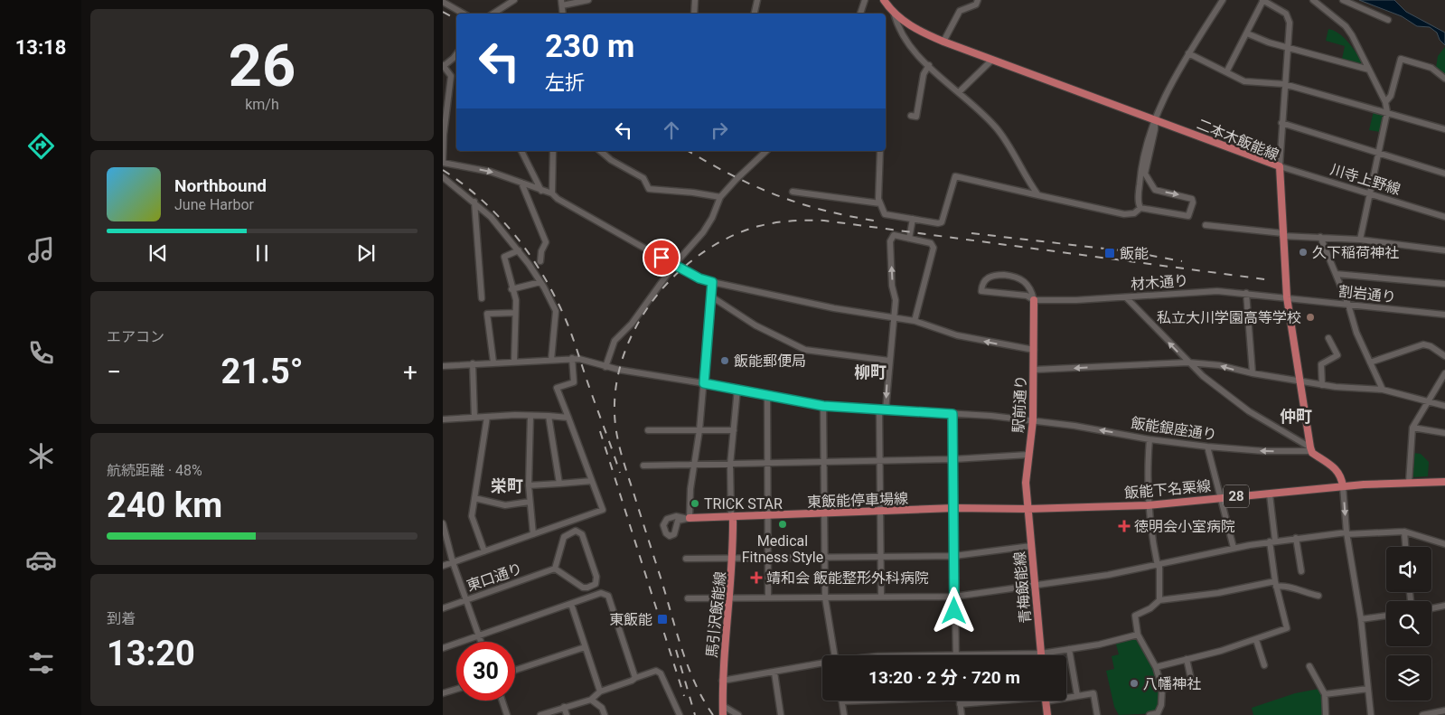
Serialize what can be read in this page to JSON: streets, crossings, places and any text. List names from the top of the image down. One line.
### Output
{"streets":{"main road":["二本木飯能線","駅前通り","飯能下名栗線","28","東飯能停車場線","青梅飯能線","馬引沢飯能線"],"street":["川寺上野線","材木通り","割岩通り","飯能銀座通り","東口通り"]},"crossings":[["二本木飯能線","川寺上野線"],["二本木飯能線","材木通り"],["二本木飯能線","割岩通り"],["二本木飯能線","飯能銀座通り"],["材木通り","割岩通り"],["材木通り","駅前通り"],["駅前通り","飯能銀座通り"],["駅前通り","飯能下名栗線"],["駅前通り","東飯能停車場線"],["駅前通り","青梅飯能線"],["飯能下名栗線","東飯能停車場線"],["飯能下名栗線","青梅飯能線"],["東飯能停車場線","青梅飯能線"],["東飯能停車場線","馬引沢飯能線"]],"districts":["柳町","仲町","栄町"],"places":{"other":["久下稲荷神社","私立大川学園高等学校","飯能郵便局","TRICK STAR","Medical Fitness Style","八幡神社"],"transit":["飯能","東飯能"],"health":["徳明会小室病院","靖和会 飯能整形外科病院"]},"page":{"tabs":"13:18","tile":[["26","km/h"],"エアコン",["航続距離 · 48%","240 km"],["到着","13:20"]],"turn":["230 m","左折"],"song":["Northbound","June Harbor"],"heat":["−","21.5°","+"],"limit":"30","trip":"13:20 · 2 分 · 720 m"}}
